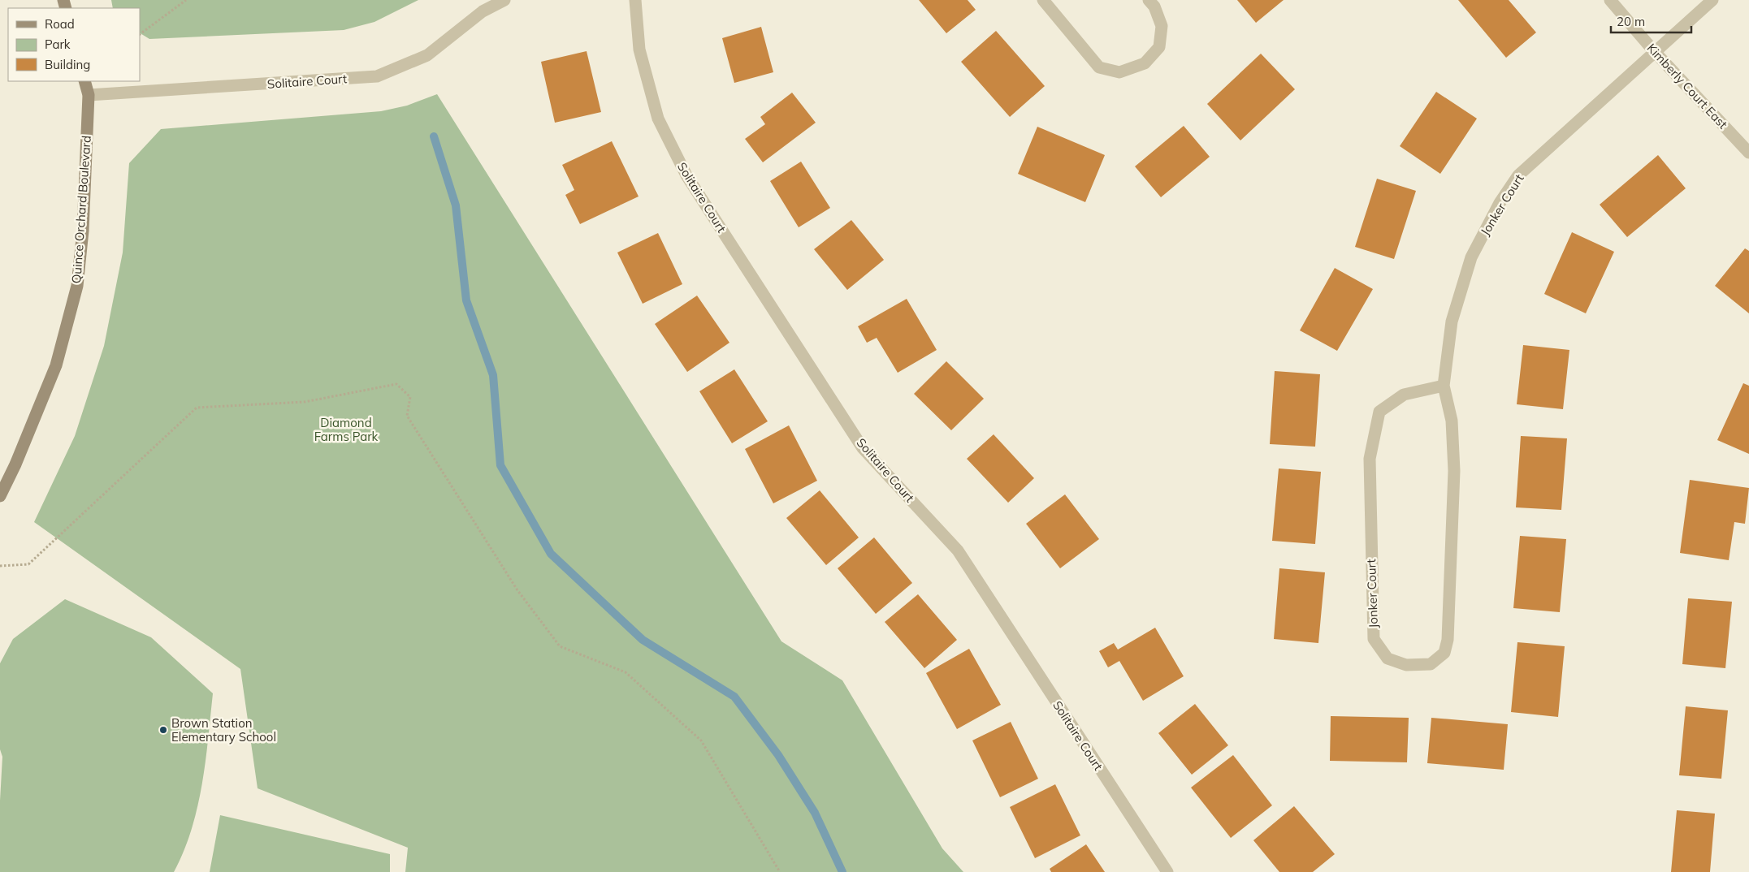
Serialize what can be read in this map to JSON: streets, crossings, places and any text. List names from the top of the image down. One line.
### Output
{"streets":{"street":["Solitaire Court","Kimberly Court East","Jonker Court","Quince Orchard Boulevard"]},"crossings":[["Solitaire Court","Quince Orchard Boulevard"],["Kimberly Court East","Jonker Court"]],"parks":["Diamond Farms Park"],"places":["Brown Station Elementary School"],"legend":["Road","Park","Building"],"scale_bar":"20 m"}
